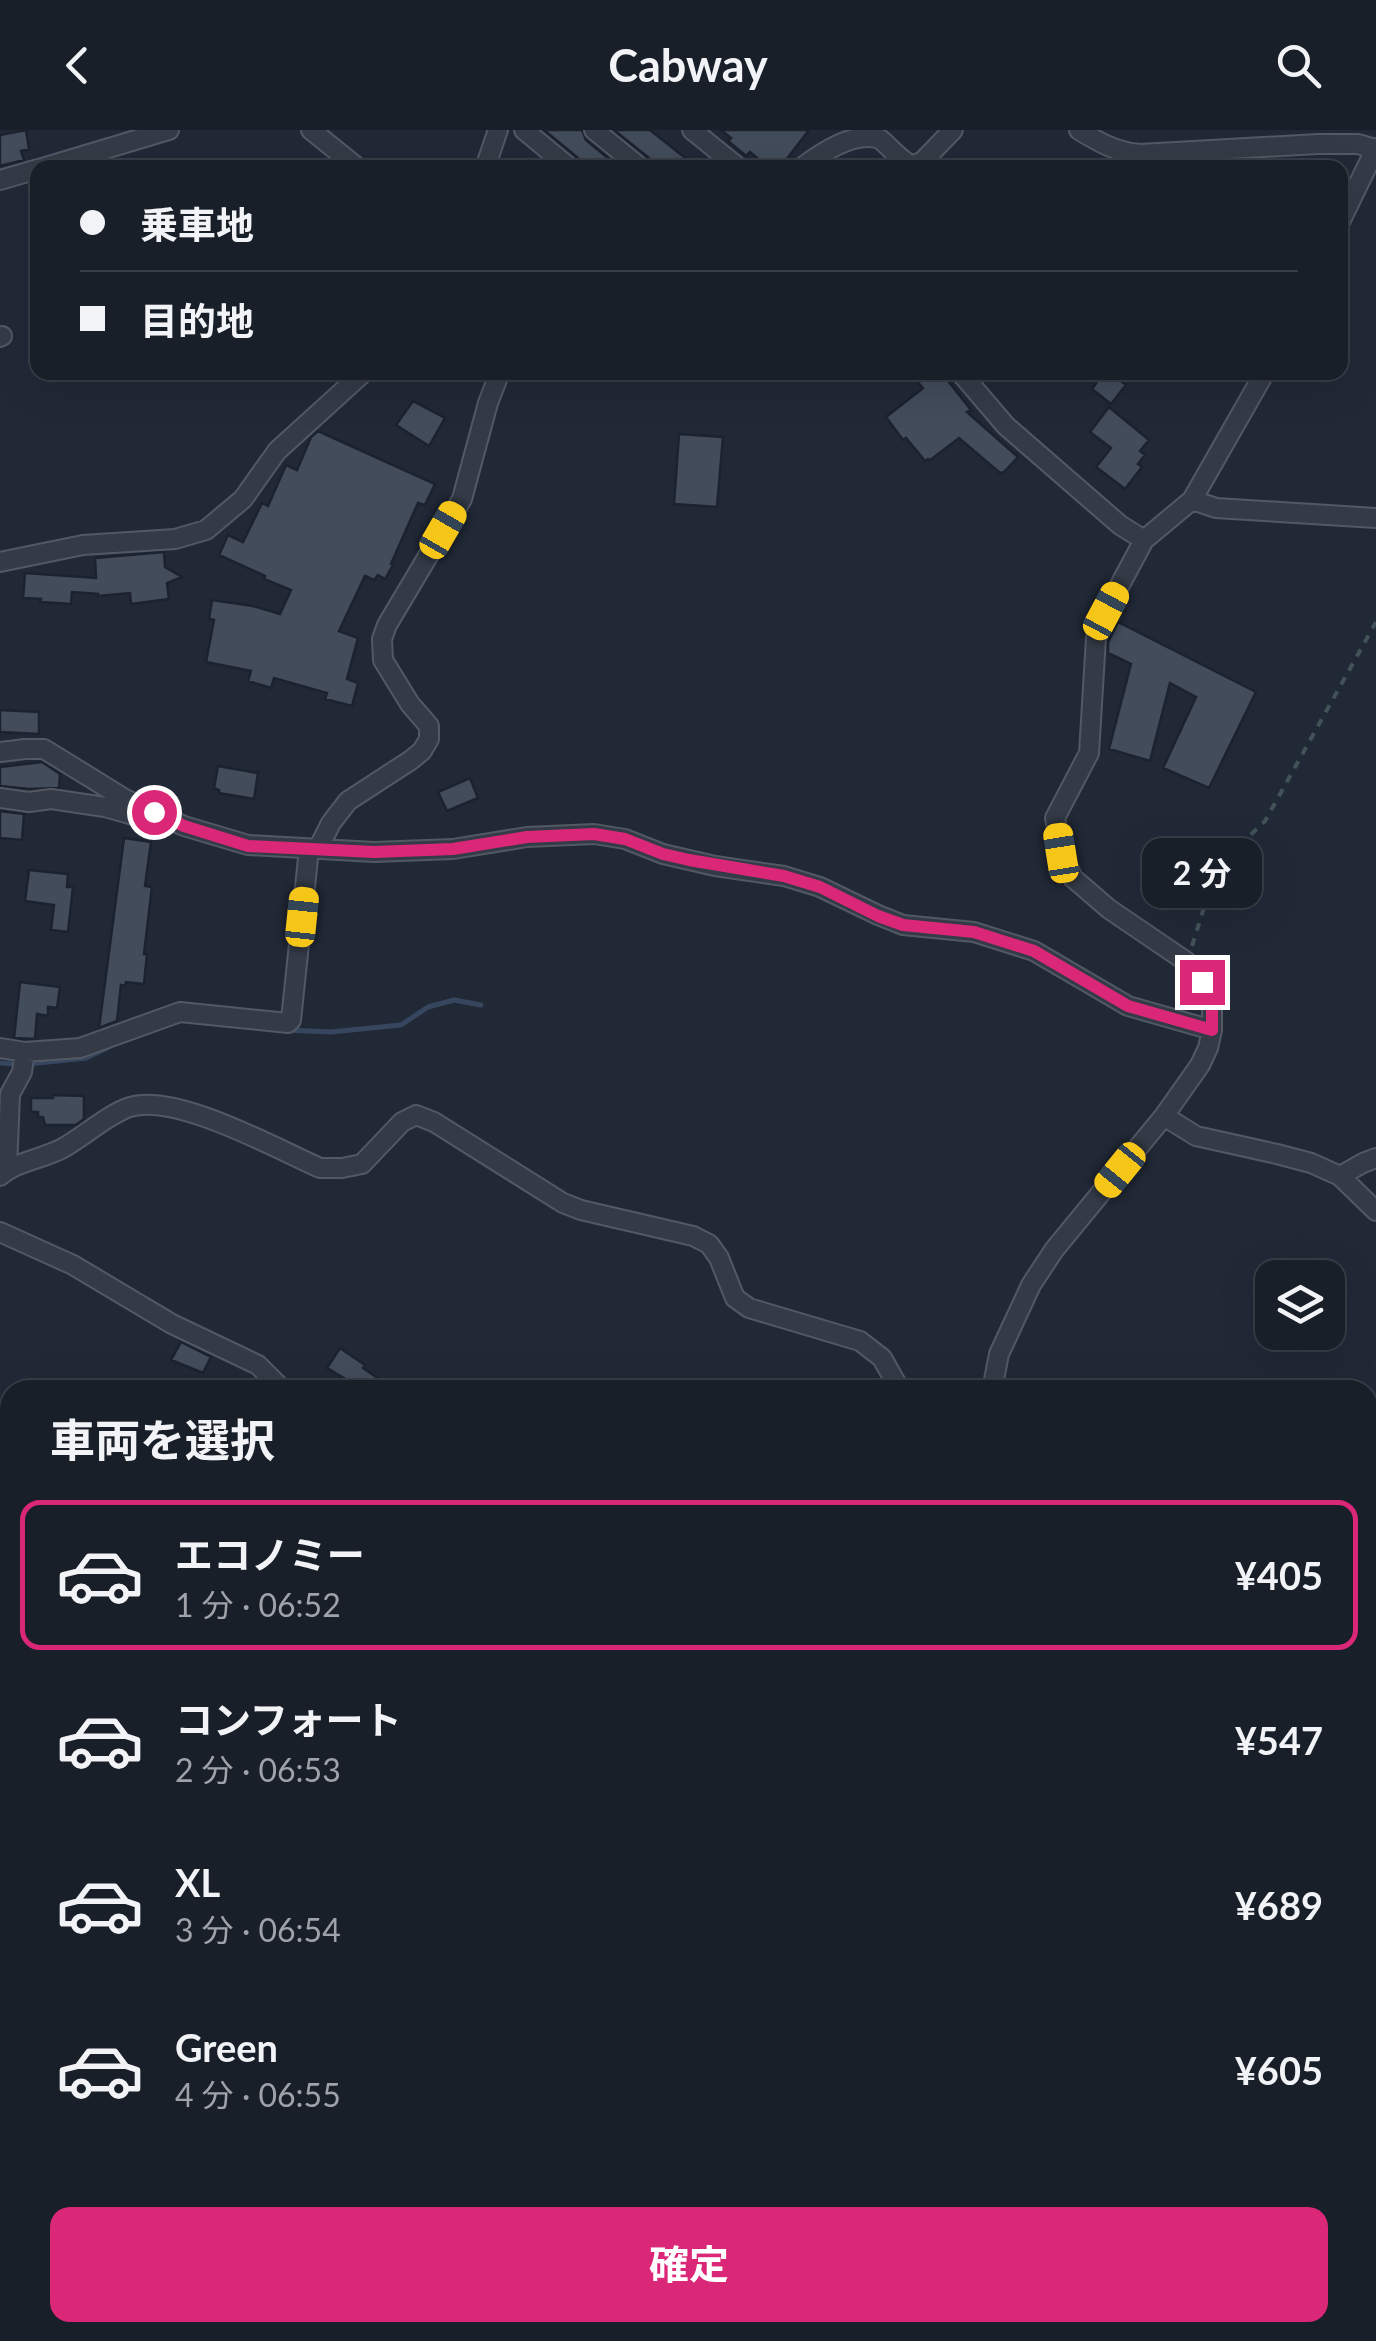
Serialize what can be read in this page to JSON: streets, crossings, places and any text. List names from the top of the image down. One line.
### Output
{"page":{"header":"Cabway","banner":["乗車地","目的地"],"bubble":"2 分","heading":"車両を選択","list":[{"name":"エコノミー","note":"1 分 · 06:52","value":"¥405"},{"name":"コンフォート","note":"2 分 · 06:53","value":"¥547"},{"name":"XL","note":"3 分 · 06:54","value":"¥689"},{"name":"Green","note":"4 分 · 06:55","value":"¥605"}],"buttons":"確定"}}
